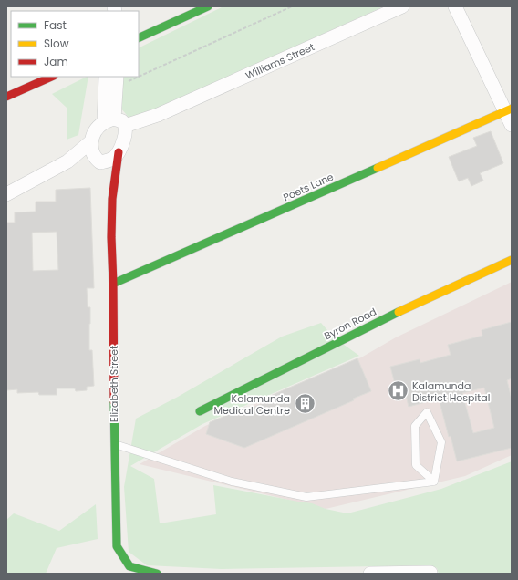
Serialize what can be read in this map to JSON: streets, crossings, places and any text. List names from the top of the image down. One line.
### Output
{"streets":{"street":["Williams Street","Poets Lane","Byron Road","Elizabeth Street"]},"crossings":[["Poets Lane","Elizabeth Street"]],"places":{"hospital":["Kalamunda District Hospital"],"building":["Kalamunda Medical Centre"]},"legend":["Fast","Slow","Jam"]}
